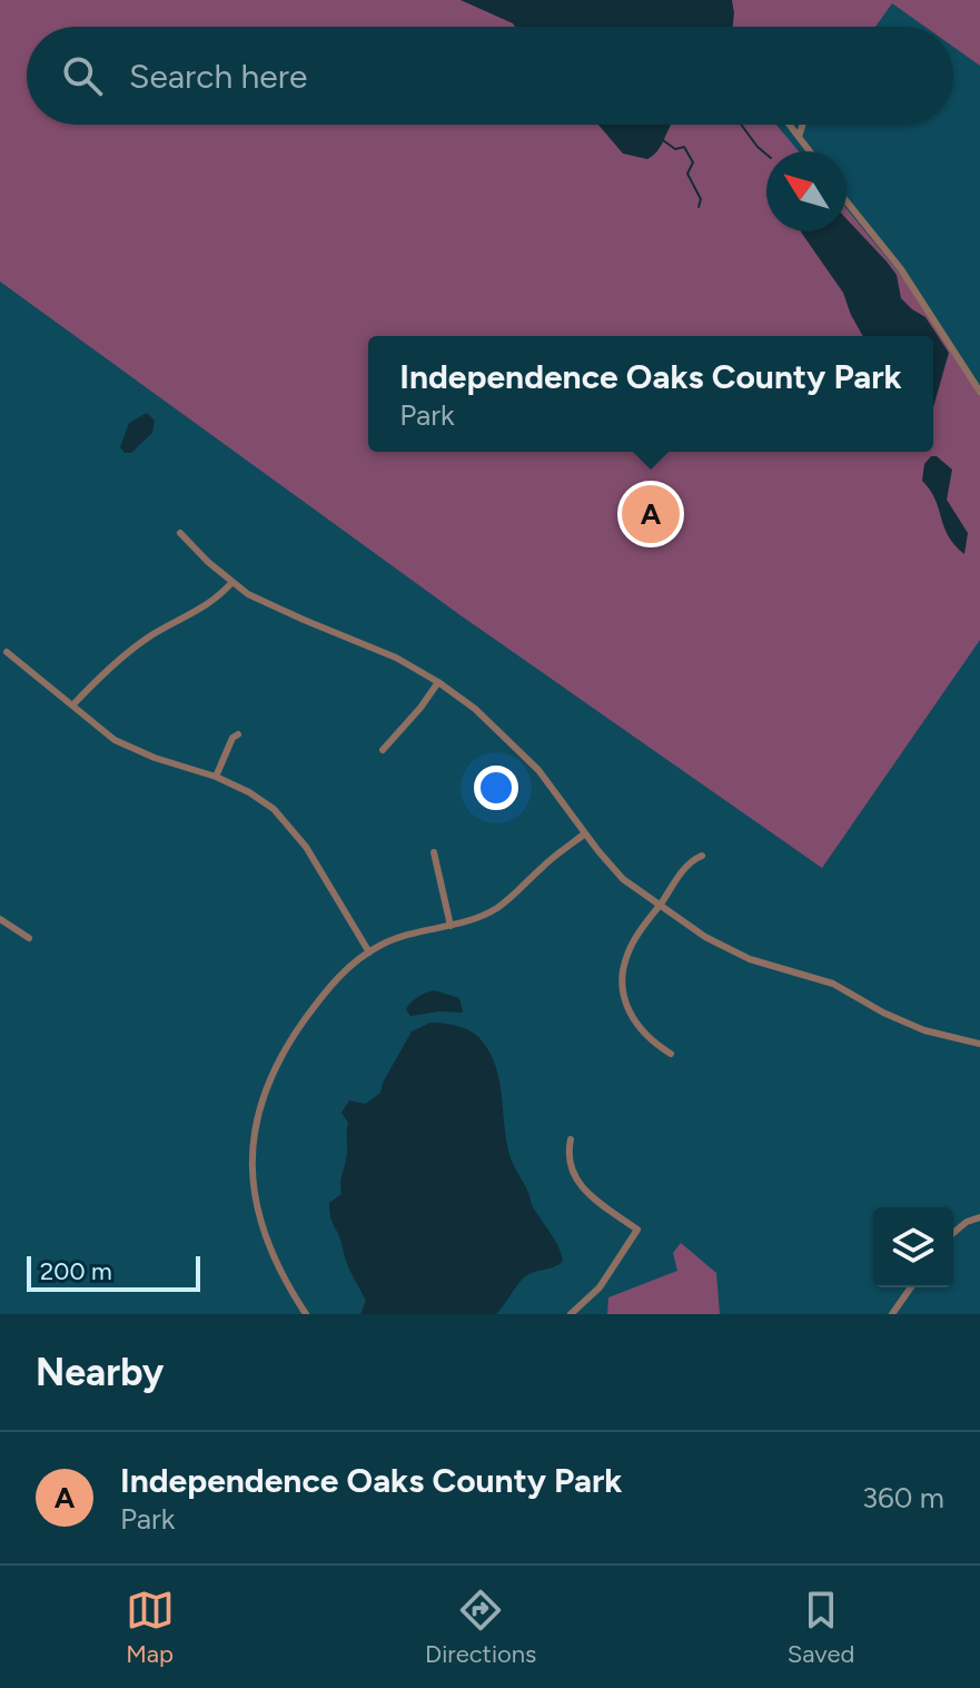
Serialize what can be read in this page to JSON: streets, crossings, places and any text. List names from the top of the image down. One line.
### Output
{"scale_bar":"200 m","north":"top left","page":{"search":"Search here","popup":["Independence Oaks County Park","Park"],"pins":"A","scale":"200 m","heading":"Nearby","list":[{"mark":"A","name":"Independence Oaks County Park","note":"Park","value":"360 m"}],"nav":["Map","Directions","Saved"]}}
